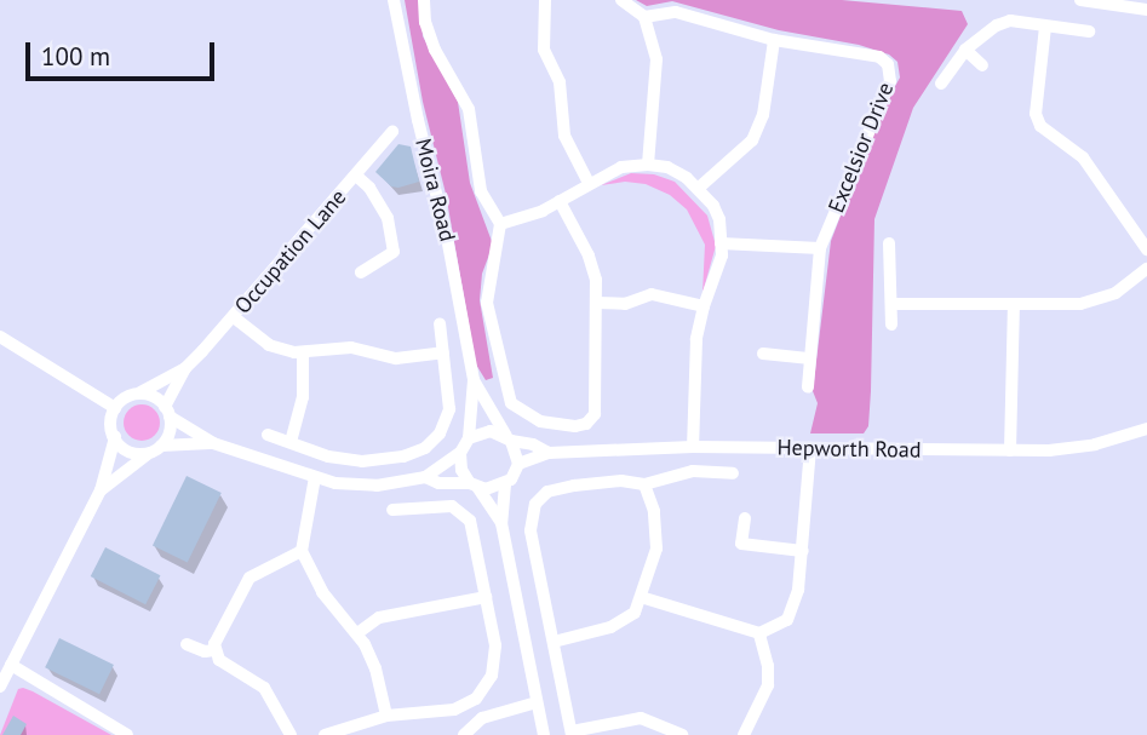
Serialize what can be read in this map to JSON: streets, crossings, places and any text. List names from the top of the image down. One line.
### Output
{"streets":{"street":["Excelsior Drive","Moira Road","Occupation Lane","Hepworth Road"]},"crossings":[["Moira Road","Hepworth Road"]],"scale_bar":"100 m"}
